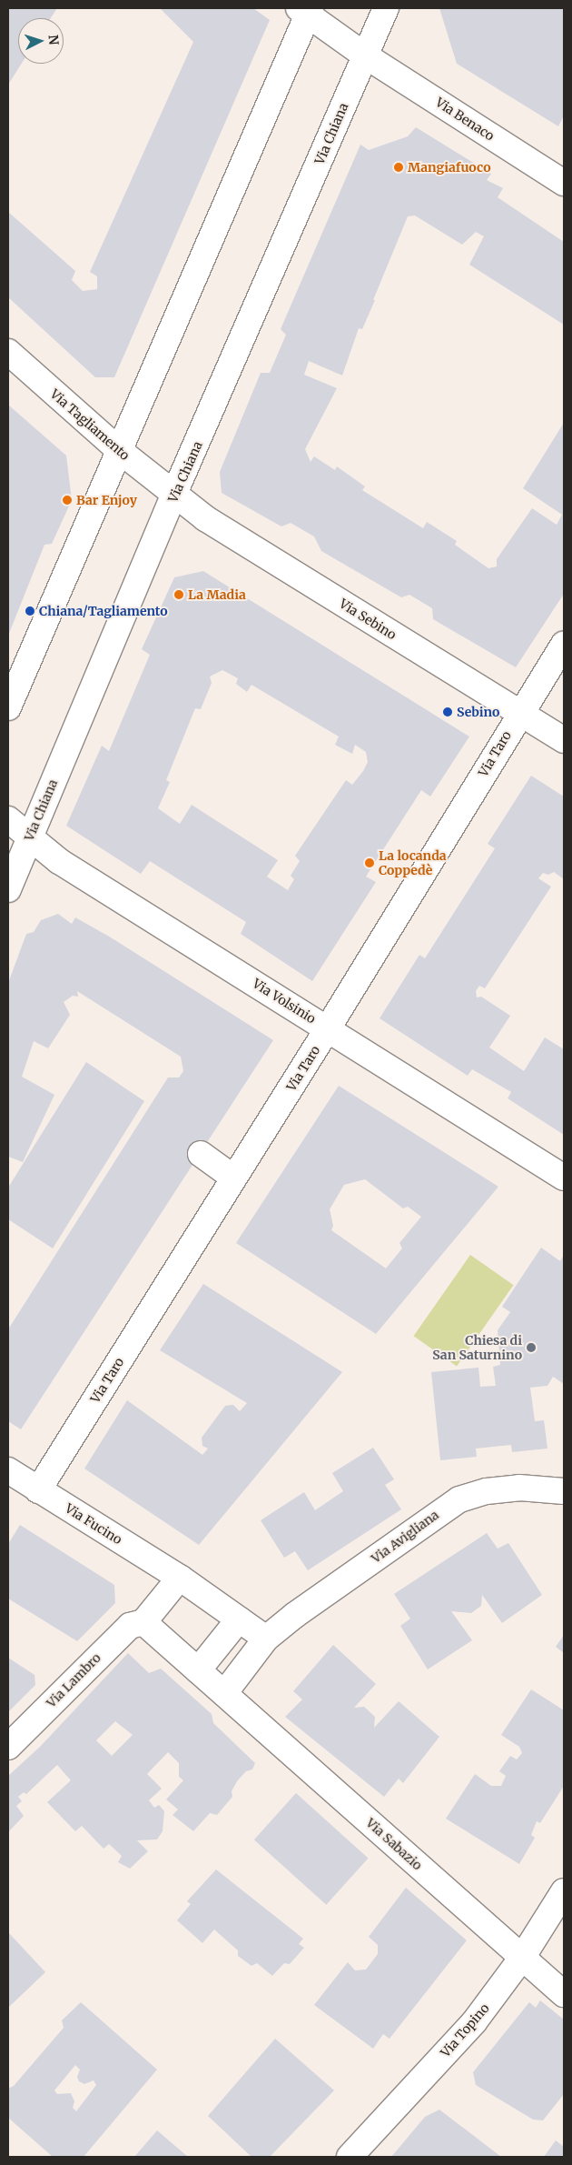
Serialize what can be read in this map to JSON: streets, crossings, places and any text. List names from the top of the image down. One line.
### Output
{"streets":{"street":["Via Benaco","Via Chiana","Via Tagliamento","Via Sebino","Via Taro","Via Volsinio","Via Fucino","Via Avigliana","Via Lambro","Via Sabazio","Via Topino"]},"crossings":[["Via Benaco","Via Chiana"],["Via Chiana","Via Tagliamento"],["Via Chiana","Via Sebino"],["Via Chiana","Via Volsinio"],["Via Tagliamento","Via Sebino"],["Via Sebino","Via Taro"],["Via Taro","Via Volsinio"],["Via Taro","Via Fucino"],["Via Fucino","Via Avigliana"],["Via Avigliana","Via Sabazio"],["Via Lambro","Via Sabazio"],["Via Sabazio","Via Topino"]],"places":["Mangiafuoco","Bar Enjoy","La Madia","Chiana/Tagliamento","Sebino","La locanda Coppedè","Chiesa di San Saturnino"],"north":"right"}
